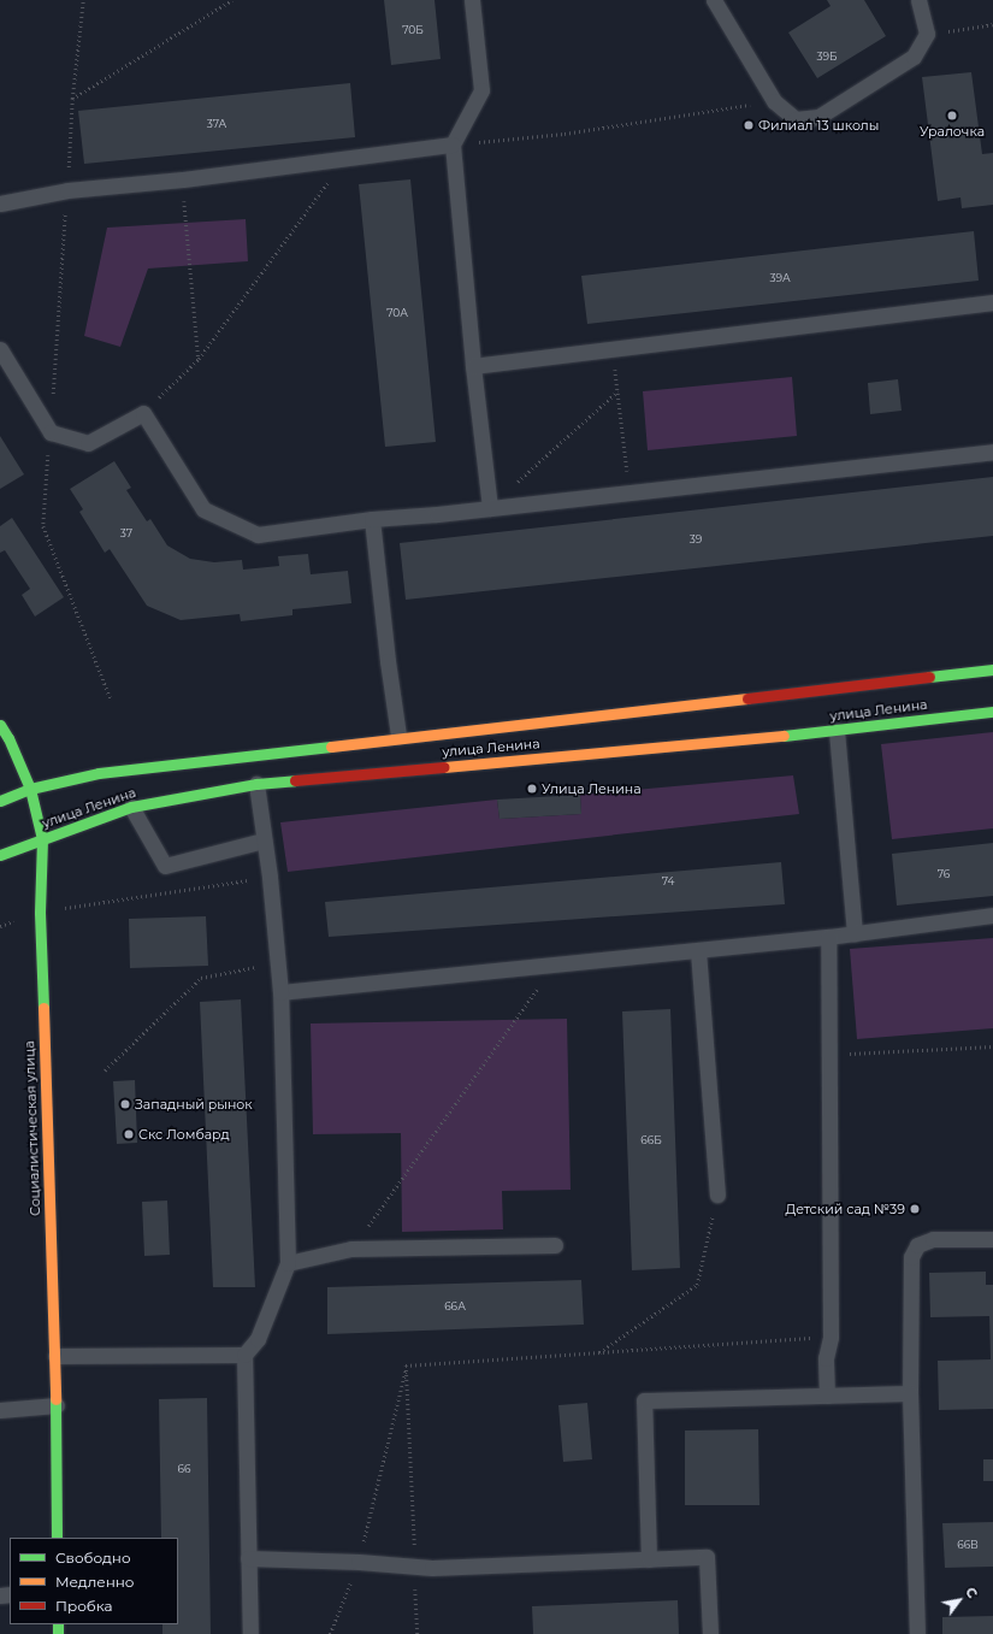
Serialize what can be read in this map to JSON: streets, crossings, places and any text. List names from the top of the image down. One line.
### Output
{"streets":{"main road":["улица Ленина","Социалистическая улица"]},"crossings":[["улица Ленина","Социалистическая улица"]],"places":["Уралочка","Филиал 13 школы","Улица Ленина","Западный рынок","Скс Ломбард","Детский сад №39"],"house_numbers":["70Б","39Б","37А","39А","70А","37","39","76","74","66Б","66А","66","66В"],"legend":["Свободно","Медленно","Пробка"],"north":"top right"}
